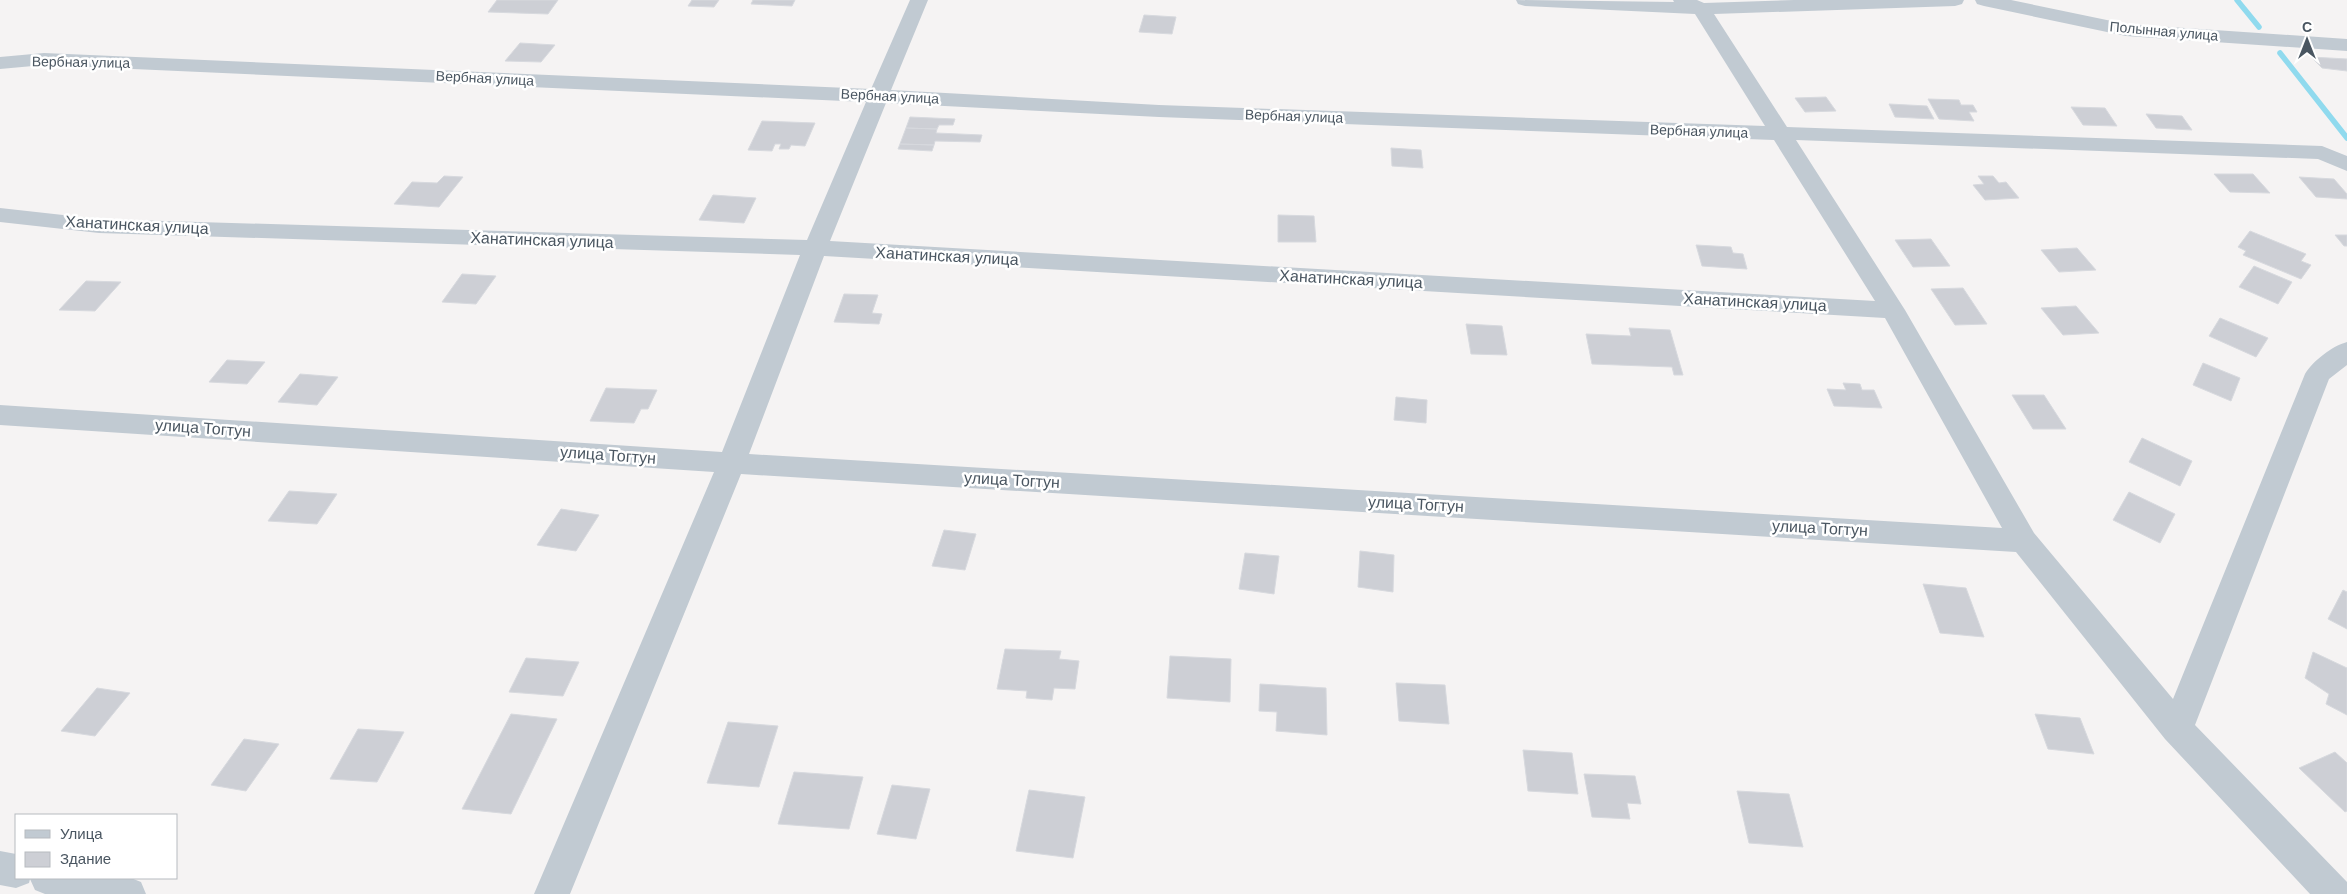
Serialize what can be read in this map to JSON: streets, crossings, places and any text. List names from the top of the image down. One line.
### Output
{"streets":{"street":["Полынная улица","Вербная улица","Ханатинская улица","улица Тогтун"]},"legend":["Улица","Здание"],"north":"top"}
